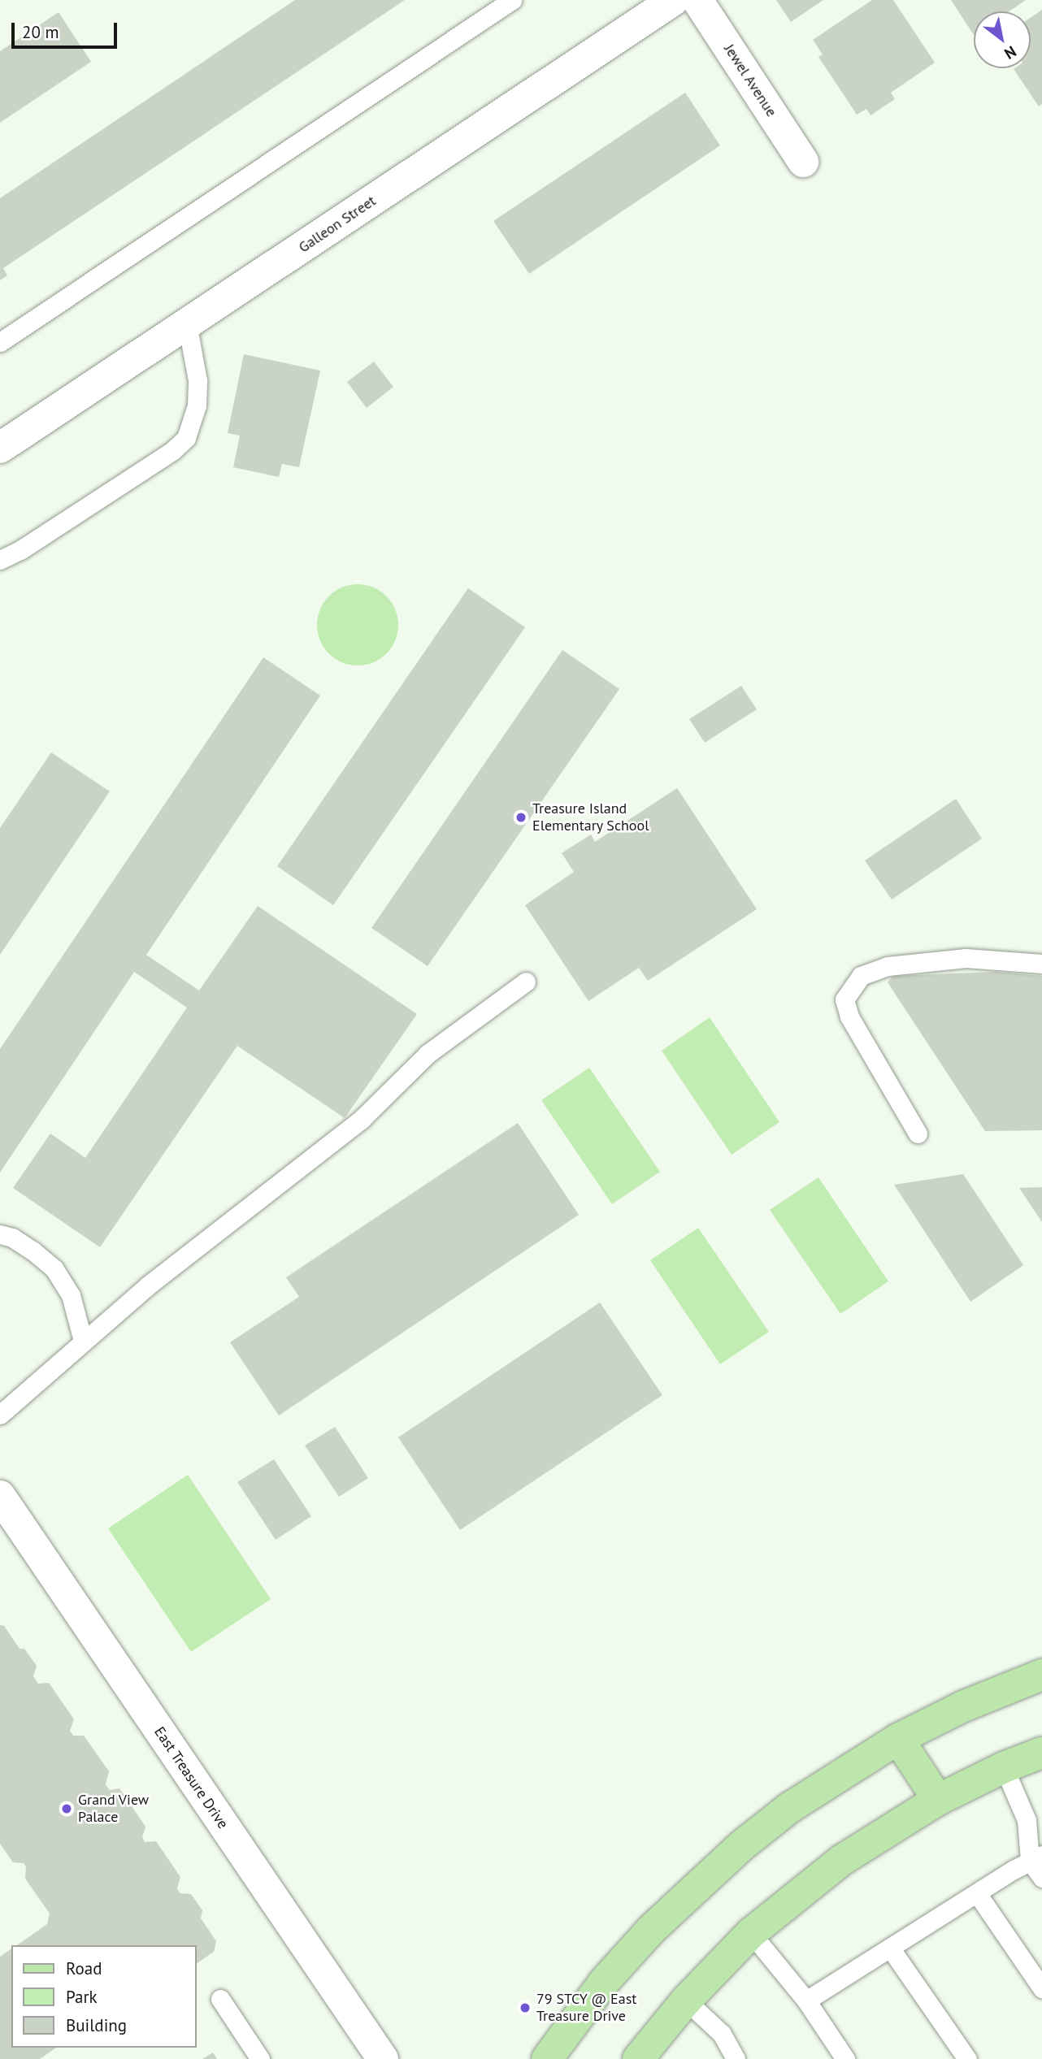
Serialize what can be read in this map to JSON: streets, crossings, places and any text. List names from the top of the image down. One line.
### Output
{"streets":{"street":["Jewel Avenue","Galleon Street","East Treasure Drive"]},"places":["Treasure Island Elementary School","Grand View Palace","79 STCY @ East Treasure Drive"],"legend":["Road","Park","Building"],"scale_bar":"20 m","north":"bottom right"}
